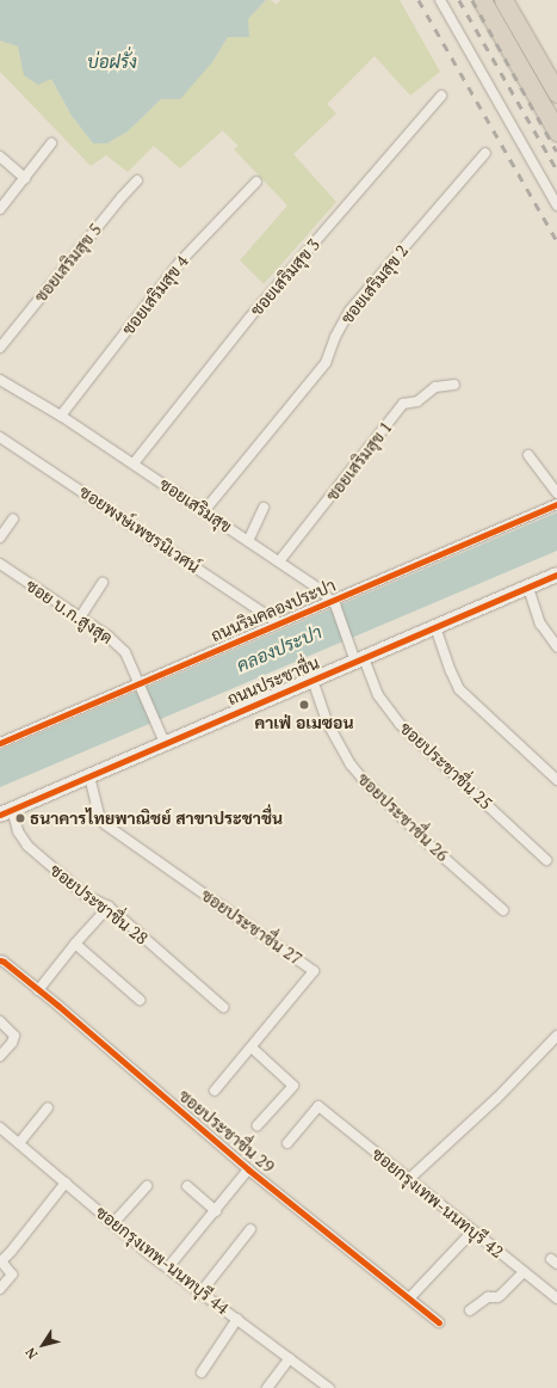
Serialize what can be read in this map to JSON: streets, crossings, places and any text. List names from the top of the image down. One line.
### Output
{"streets":{"main road":["ถนนประชาชื่น"],"street":["ซอยเสริมสุข 5","ซอยเสริมสุข 3","ซอยเสริมสุข 2","ซอยเสริมสุข 4","ซอยเสริมสุข 1","ซอยเสริมสุข","ซอยพงษ์เพชรนิเวศน์","ถนนริมคลองประปา","ซอย บ.ก.สูงสุด","ซอยประชาชื่น 25","ซอยประชาชื่น 26","ซอยประชาชื่น 28","ซอยประชาชื่น 27","ซอยประชาชื่น 29","ซอยกรุงเทพ-นนทบุรี 42","ซอยกรุงเทพ-นนทบุรี 44"]},"crossings":[["ซอยเสริมสุข 3","ซอยเสริมสุข"],["ซอยเสริมสุข 2","ซอยเสริมสุข"],["ซอยเสริมสุข 4","ซอยเสริมสุข"],["ซอยเสริมสุข 1","ซอยเสริมสุข"],["ซอยเสริมสุข","ถนนริมคลองประปา"],["ซอยพงษ์เพชรนิเวศน์","ถนนริมคลองประปา"],["ถนนริมคลองประปา","ซอย บ.ก.สูงสุด"],["ซอย บ.ก.สูงสุด","ถนนประชาชื่น"],["ถนนประชาชื่น","ซอยประชาชื่น 25"],["ถนนประชาชื่น","ซอยประชาชื่น 26"],["ถนนประชาชื่น","ซอยประชาชื่น 28"],["ถนนประชาชื่น","ซอยประชาชื่น 27"]],"water":["บ่อฝรั่ง","คลองประปา"],"places":["คาเฟ่ อเมซอน","ธนาคารไทยพาณิชย์ สาขาประชาชื่น"],"north":"bottom left"}
